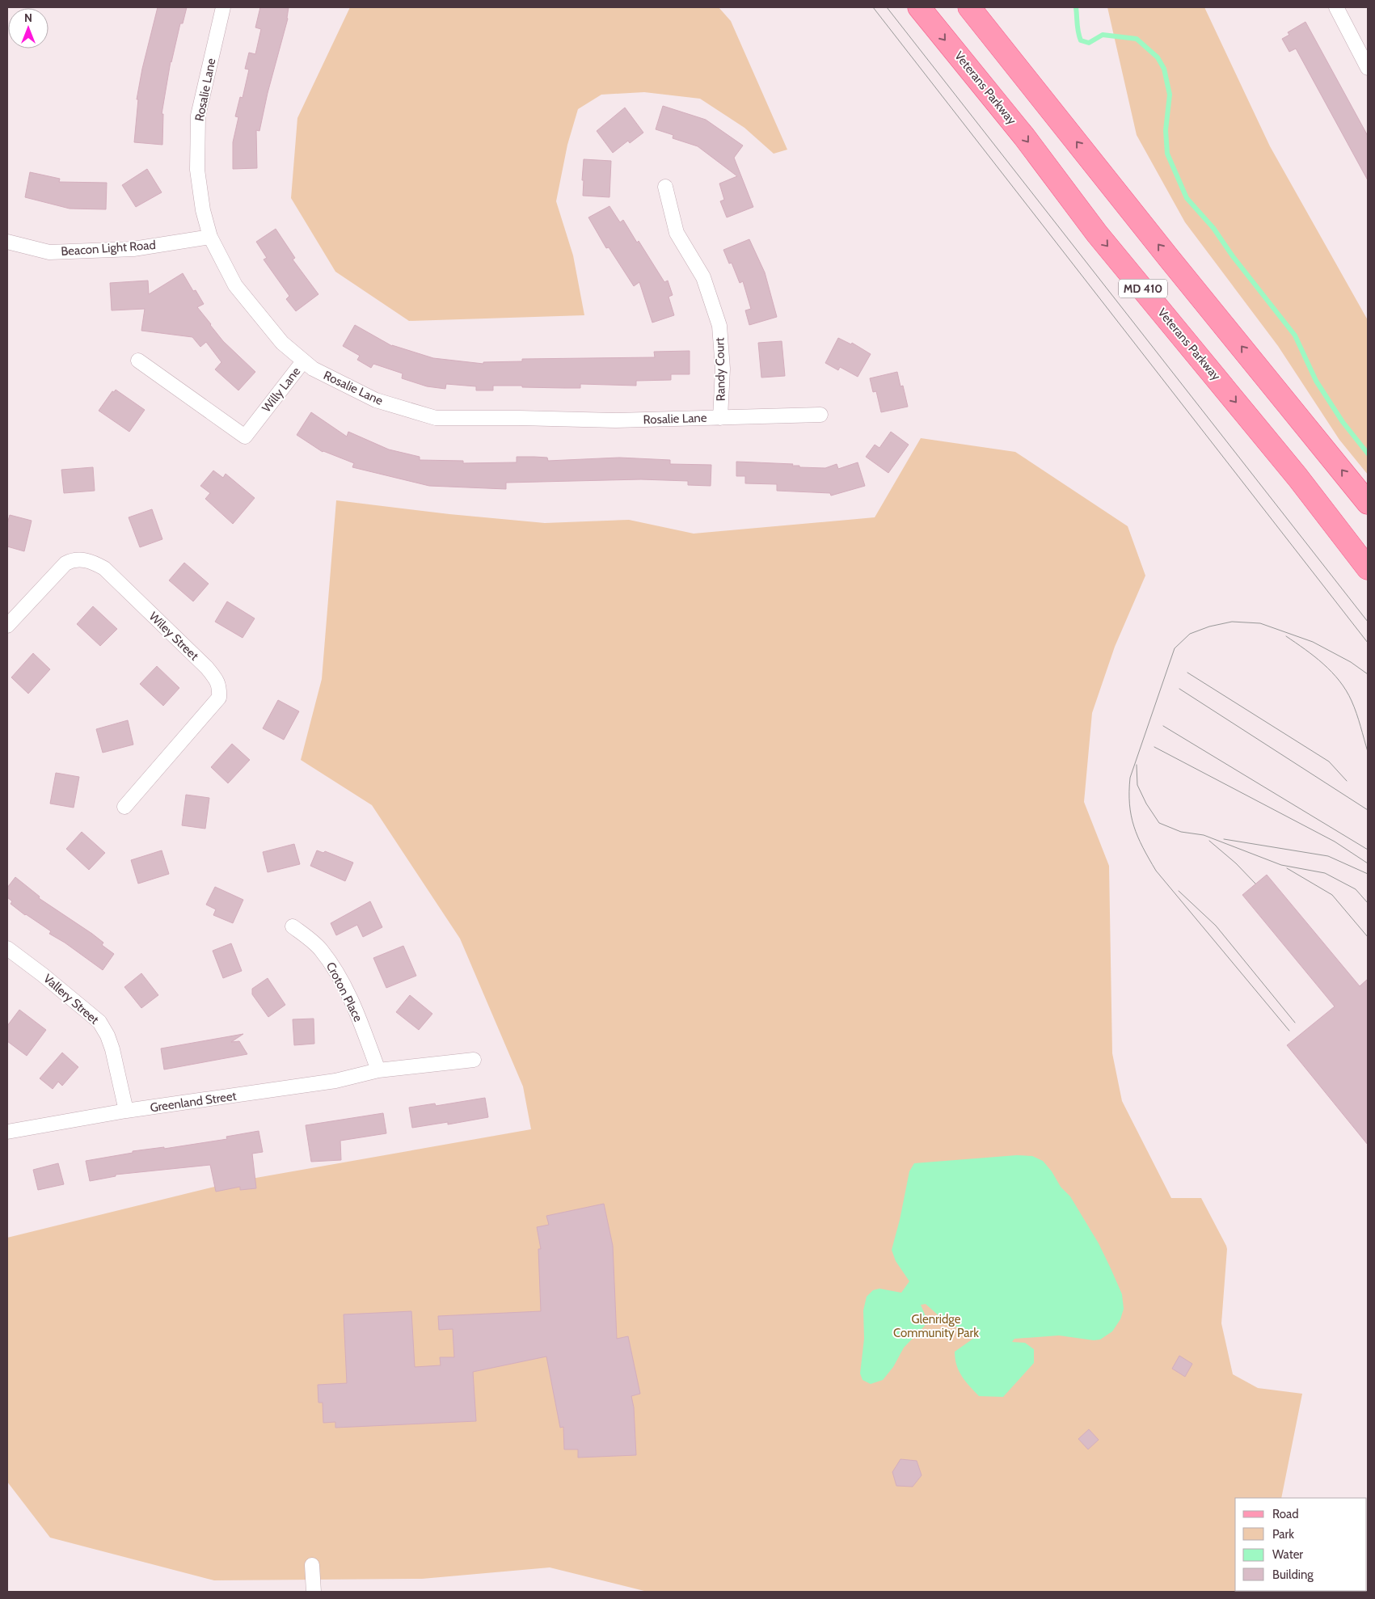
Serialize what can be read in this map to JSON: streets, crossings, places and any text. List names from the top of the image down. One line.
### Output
{"streets":{"main road":["Veterans Parkway","MD 410"],"street":["Rosalie Lane","Beacon Light Road","Randy Court","Willy Lane","Wiley Street","Croton Place","Vallery Street","Greenland Street"]},"crossings":[["Rosalie Lane","Beacon Light Road"],["Rosalie Lane","Randy Court"],["Rosalie Lane","Willy Lane"],["Croton Place","Greenland Street"],["Vallery Street","Greenland Street"]],"parks":["Glenridge Community Park"],"legend":["Road","Park","Water","Building"],"north":"top"}
